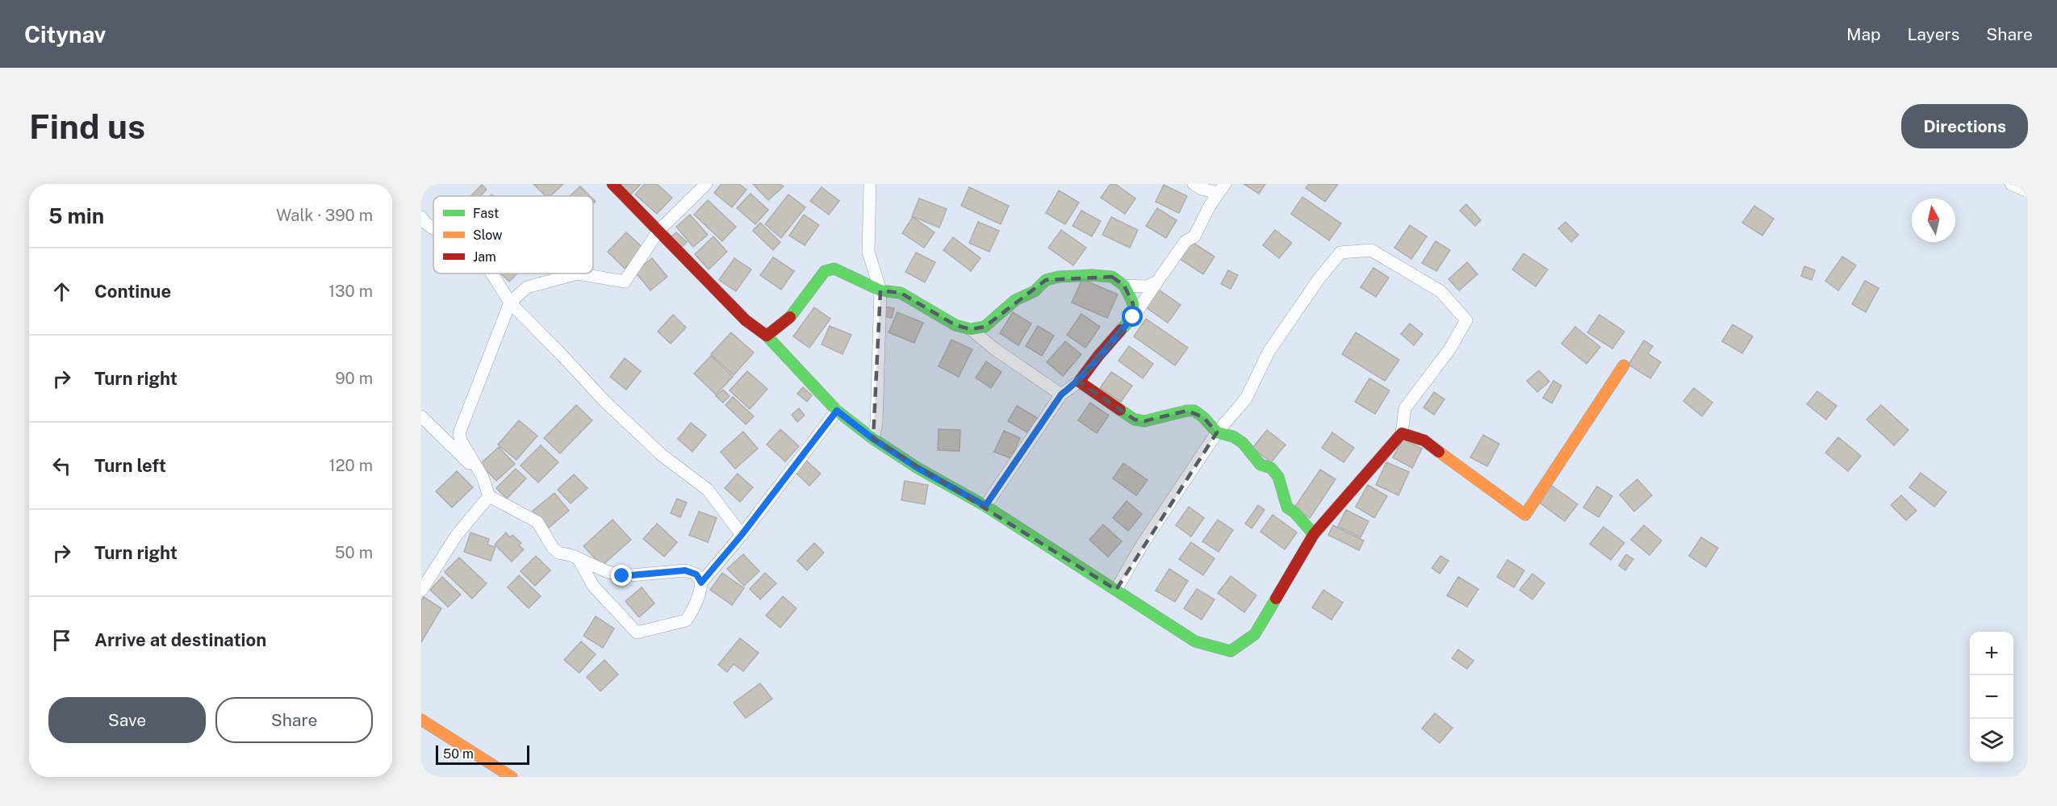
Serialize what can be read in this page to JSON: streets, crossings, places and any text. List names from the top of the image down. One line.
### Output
{"legend":["Fast","Slow","Jam"],"scale_bar":"50 m","north":"top","page":{"header":"Citynav","nav":["Map","Layers","Share"],"buttons":["Directions",["Save","Share"]],"title":"Find us","heading":["5 min","Walk · 390 m"],"list":[["Continue","130 m"],["Turn right","90 m"],["Turn left","120 m"],["Turn right","50 m"],"Arrive at destination"],"map_buttons":["+","−"],"scale":"50 m"}}
